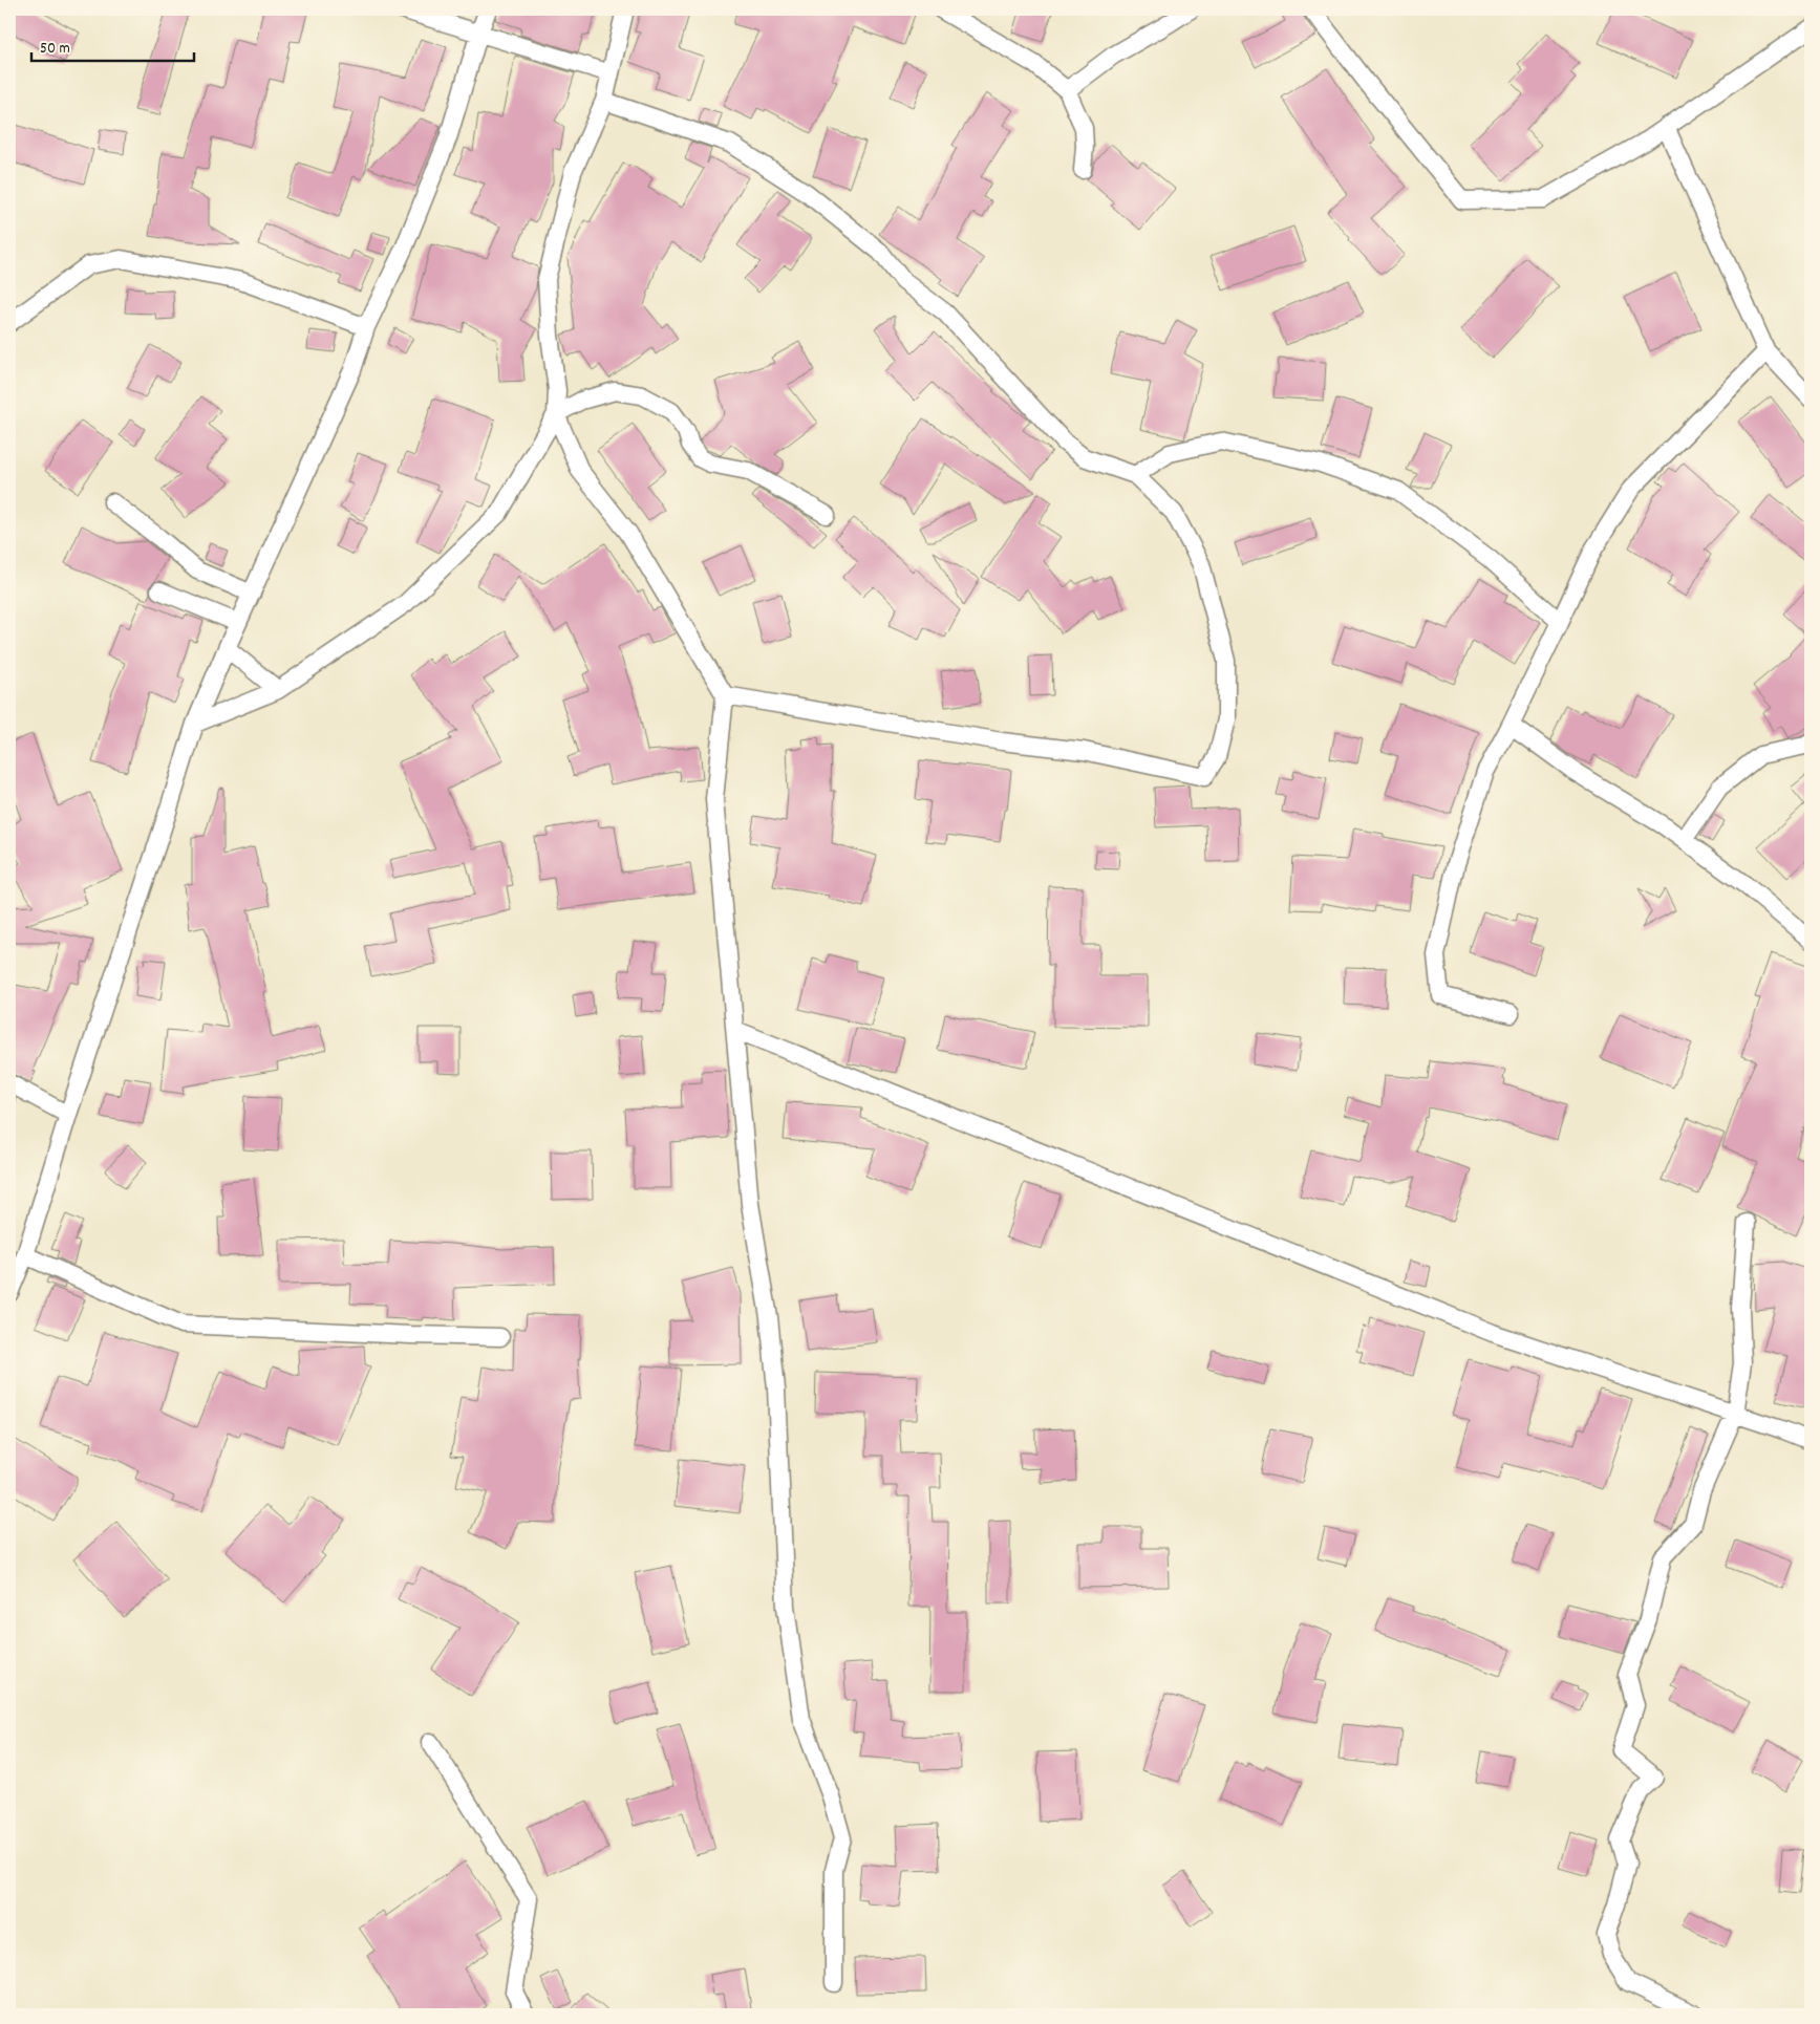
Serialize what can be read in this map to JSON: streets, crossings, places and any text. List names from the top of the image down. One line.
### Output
{"scale_bar":"50 m"}
